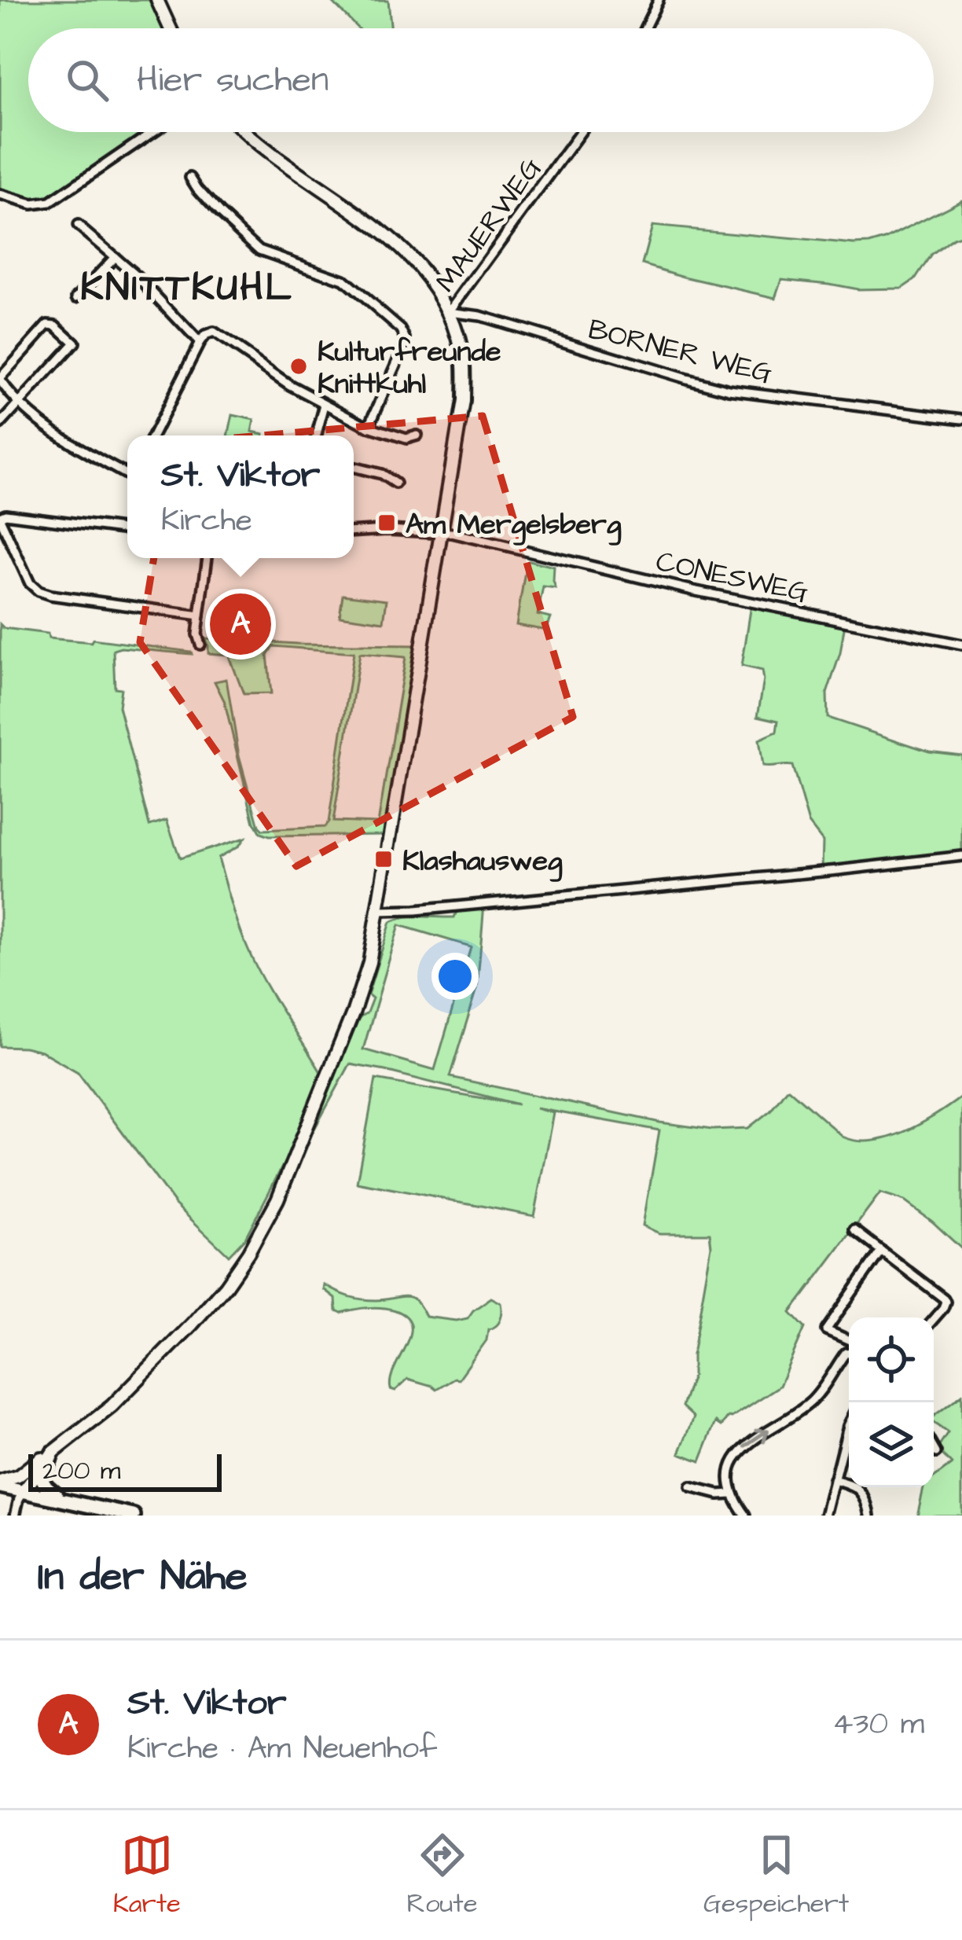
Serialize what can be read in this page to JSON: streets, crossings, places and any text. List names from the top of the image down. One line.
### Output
{"streets":{"street":["MAUERWEG","BORNER WEG","CONESWEG"]},"crossings":[["MAUERWEG","BORNER WEG"]],"districts":["KNITTKUHL"],"places":{"other":["Kulturfreunde Knittkuhl"],"transit":["Am Mergelsberg","Klashausweg"]},"scale_bar":"200 m","page":{"search":"Hier suchen","popup":["St. Viktor","Kirche"],"pins":"A","scale":"200 m","heading":"In der Nähe","list":[{"mark":"A","name":"St. Viktor","note":"Kirche · Am Neuenhof","value":"430 m"}],"nav":["Karte","Route","Gespeichert"]}}
